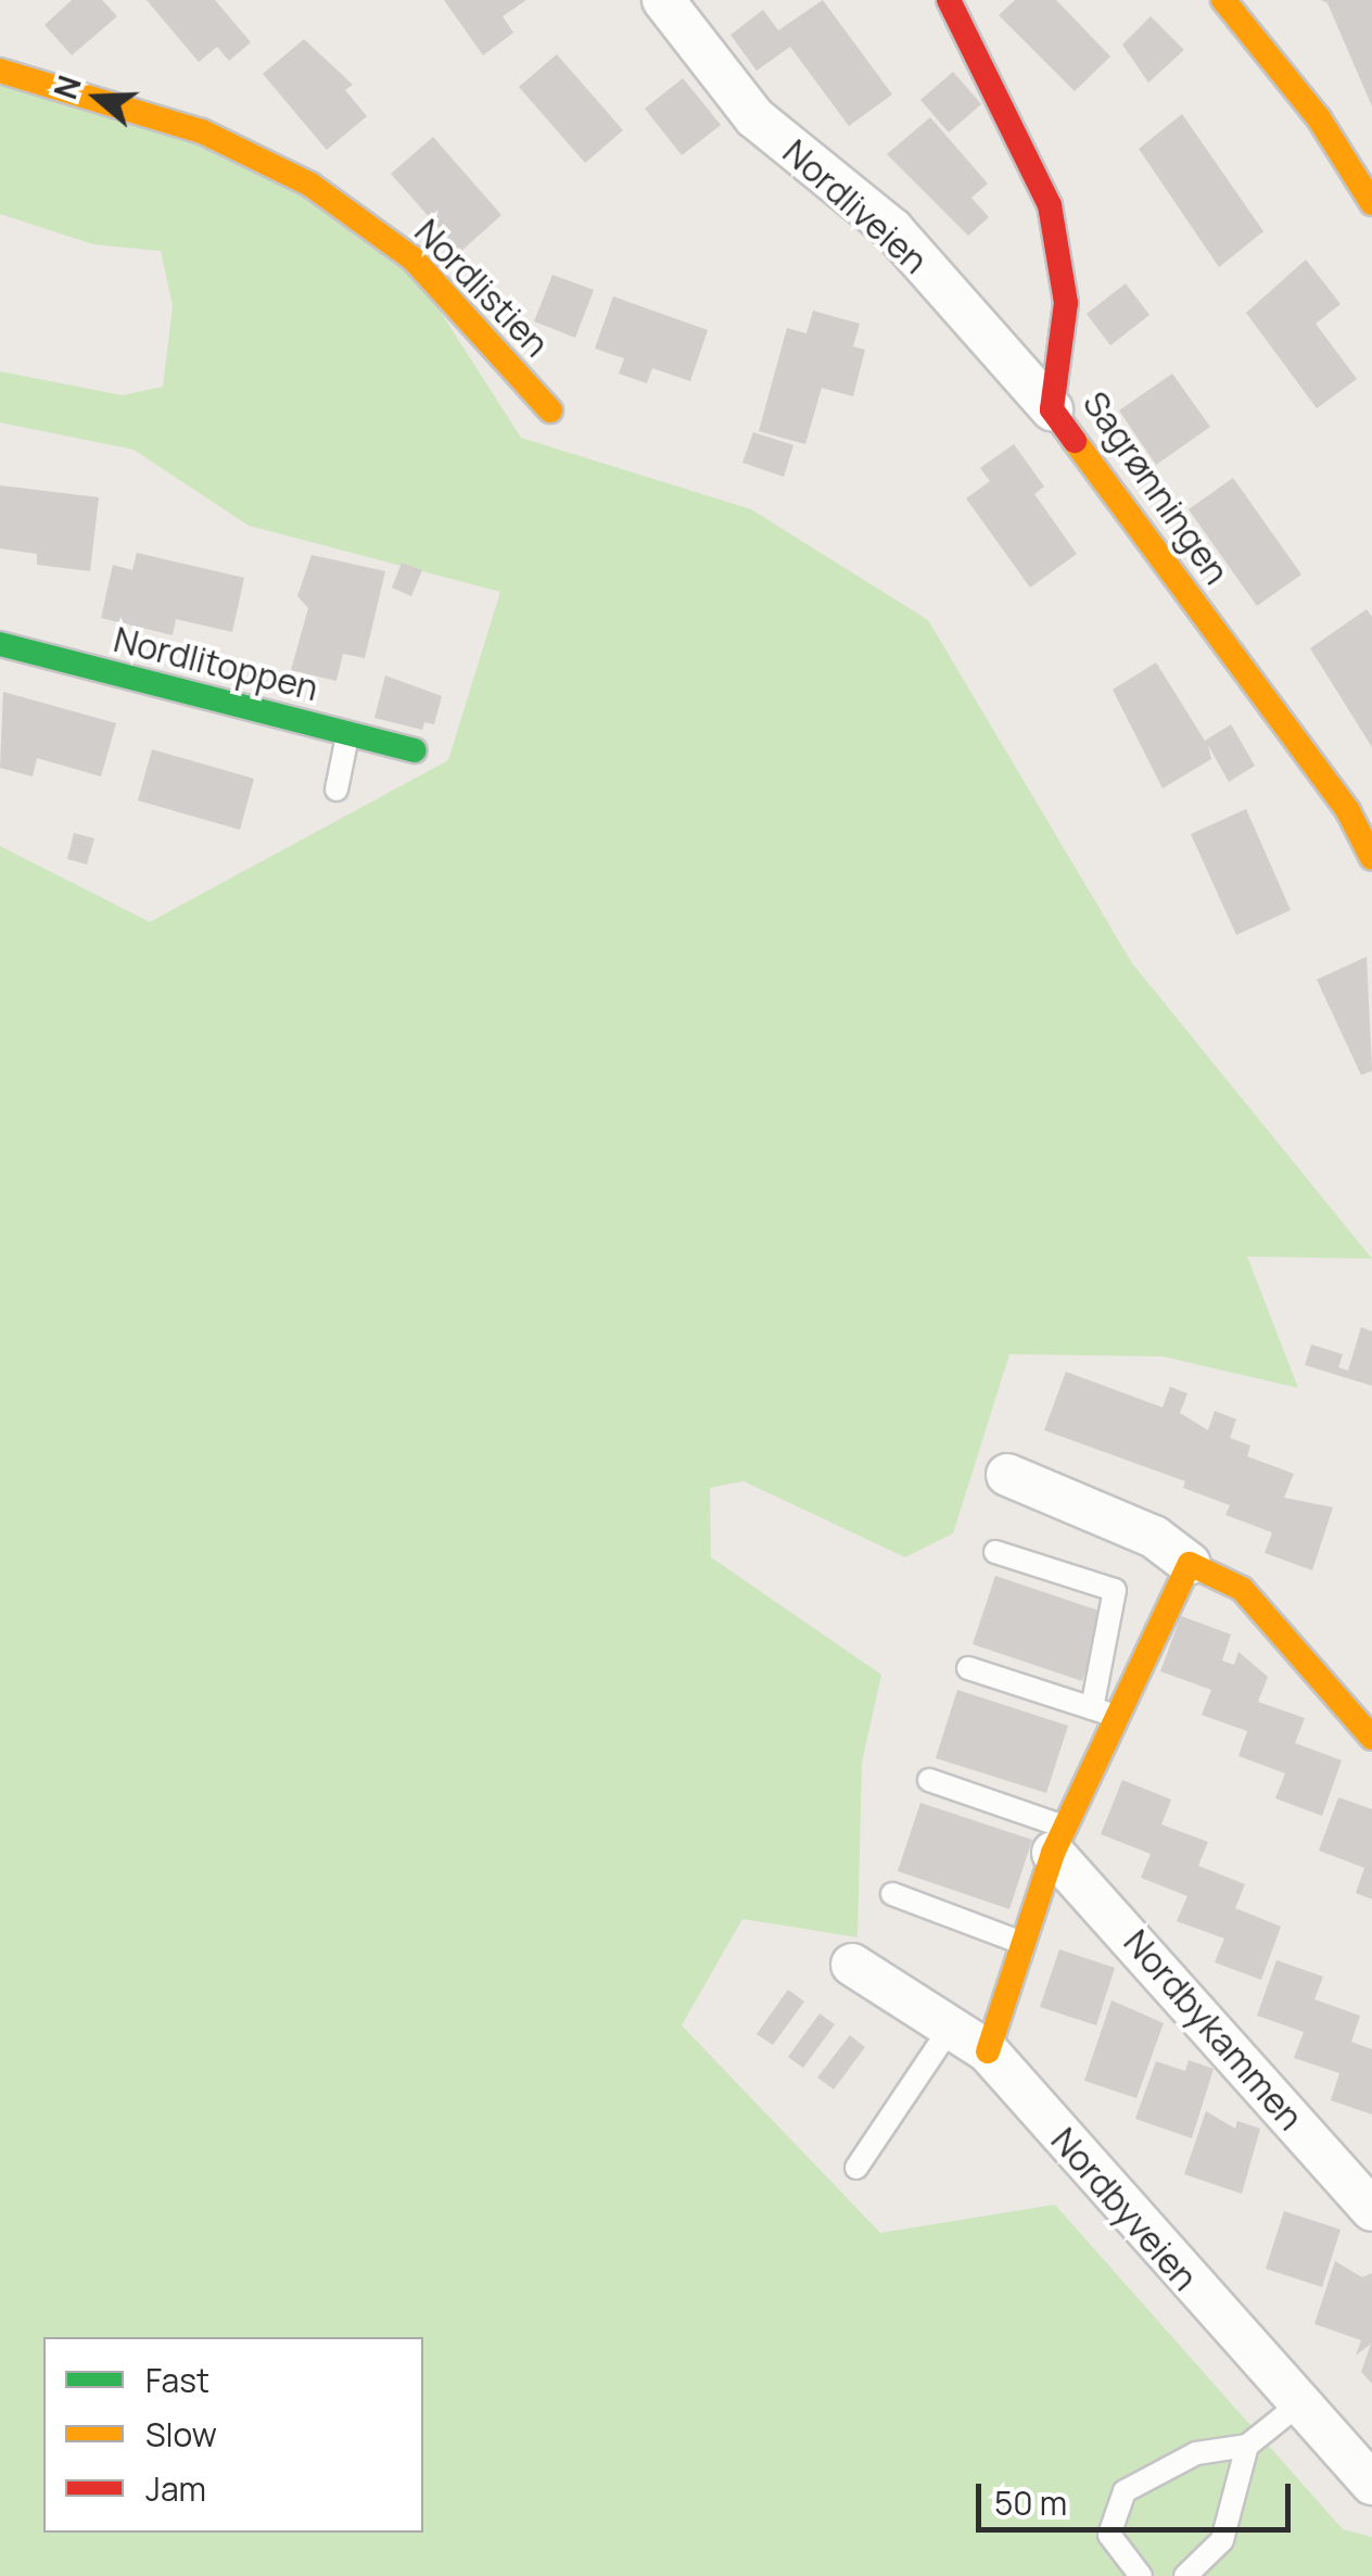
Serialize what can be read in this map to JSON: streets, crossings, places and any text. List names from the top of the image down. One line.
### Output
{"streets":{"street":["Nordliveien","Nordlistien","Sagrønningen","Nordlitoppen","Nordbykammen","Nordbyveien"]},"crossings":[["Nordliveien","Sagrønningen"]],"legend":["Fast","Slow","Jam"],"scale_bar":"50 m","north":"left"}
